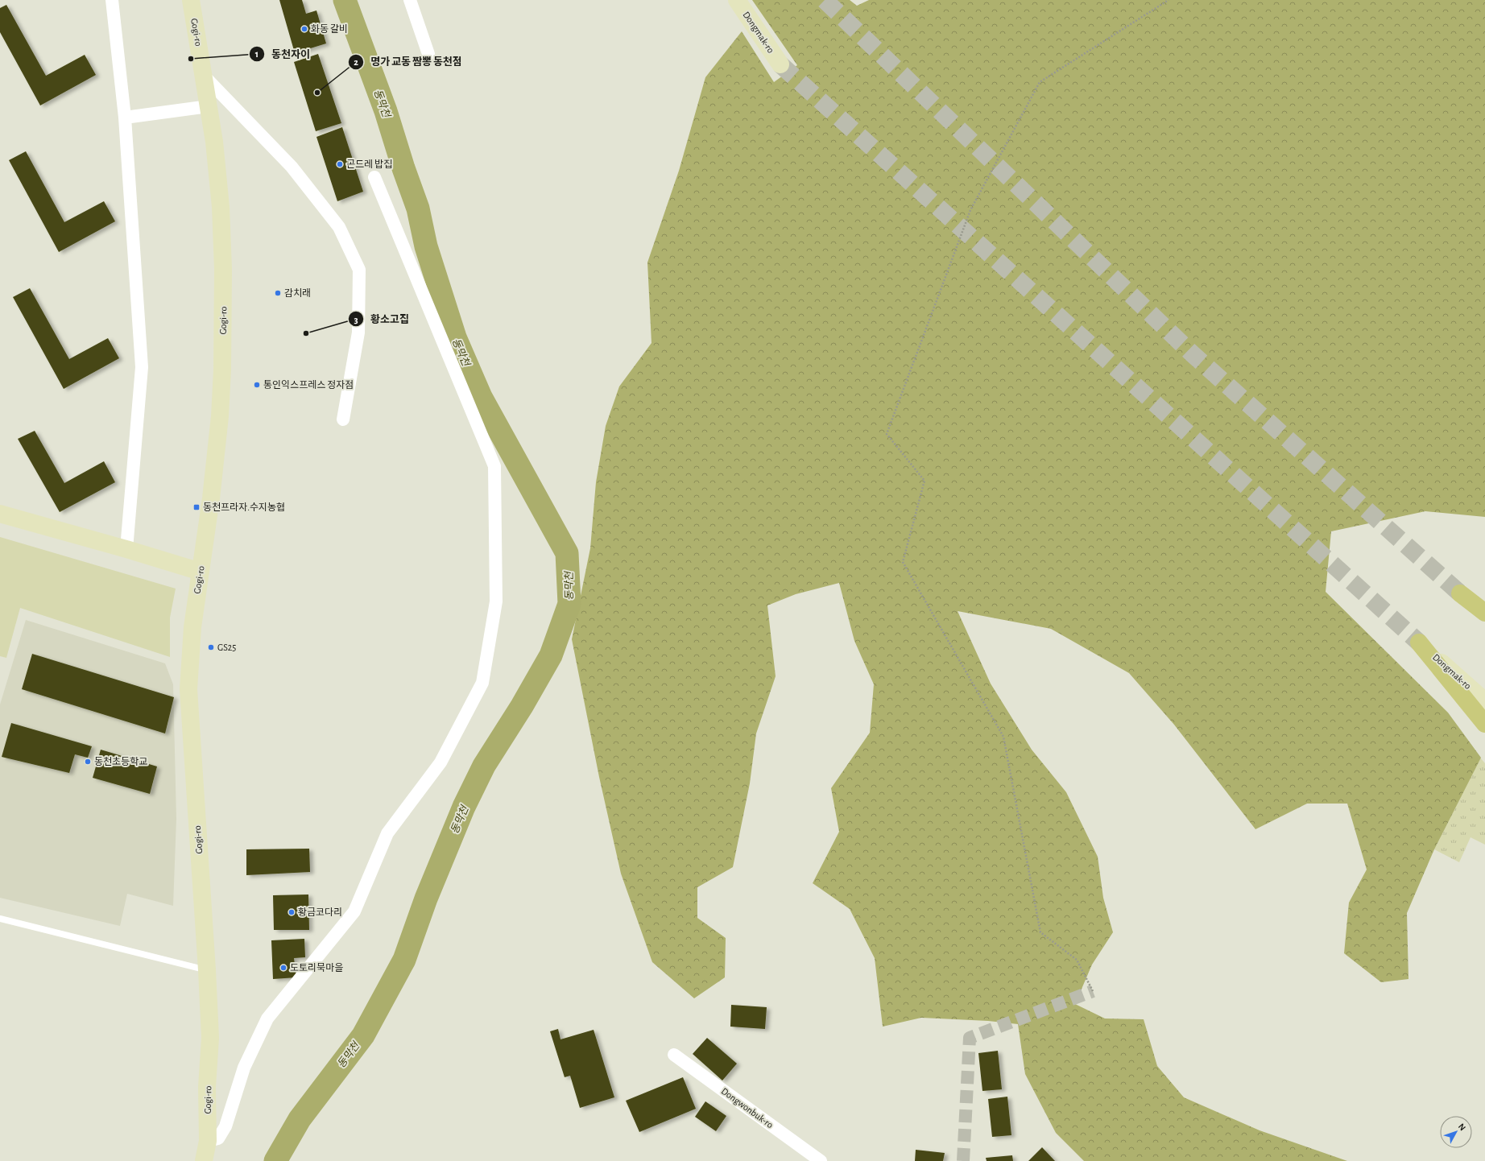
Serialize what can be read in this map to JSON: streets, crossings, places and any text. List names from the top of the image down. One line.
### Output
{"streets":{"street":["Gogi-ro","Dongmak-ro","Dongwonbuk-ro"]},"water":["동막천"],"places":{"other":["화동 갈비","동천자이","명가 교동 짬뽕 동천점","곤드레 밥집","감치래","황소고집","통인익스프레스 정자점","GS25","동천초등학교","황금코다리","도토리묵마을"],"transit":["동천프라자.수지농협"]},"north":"top right"}
